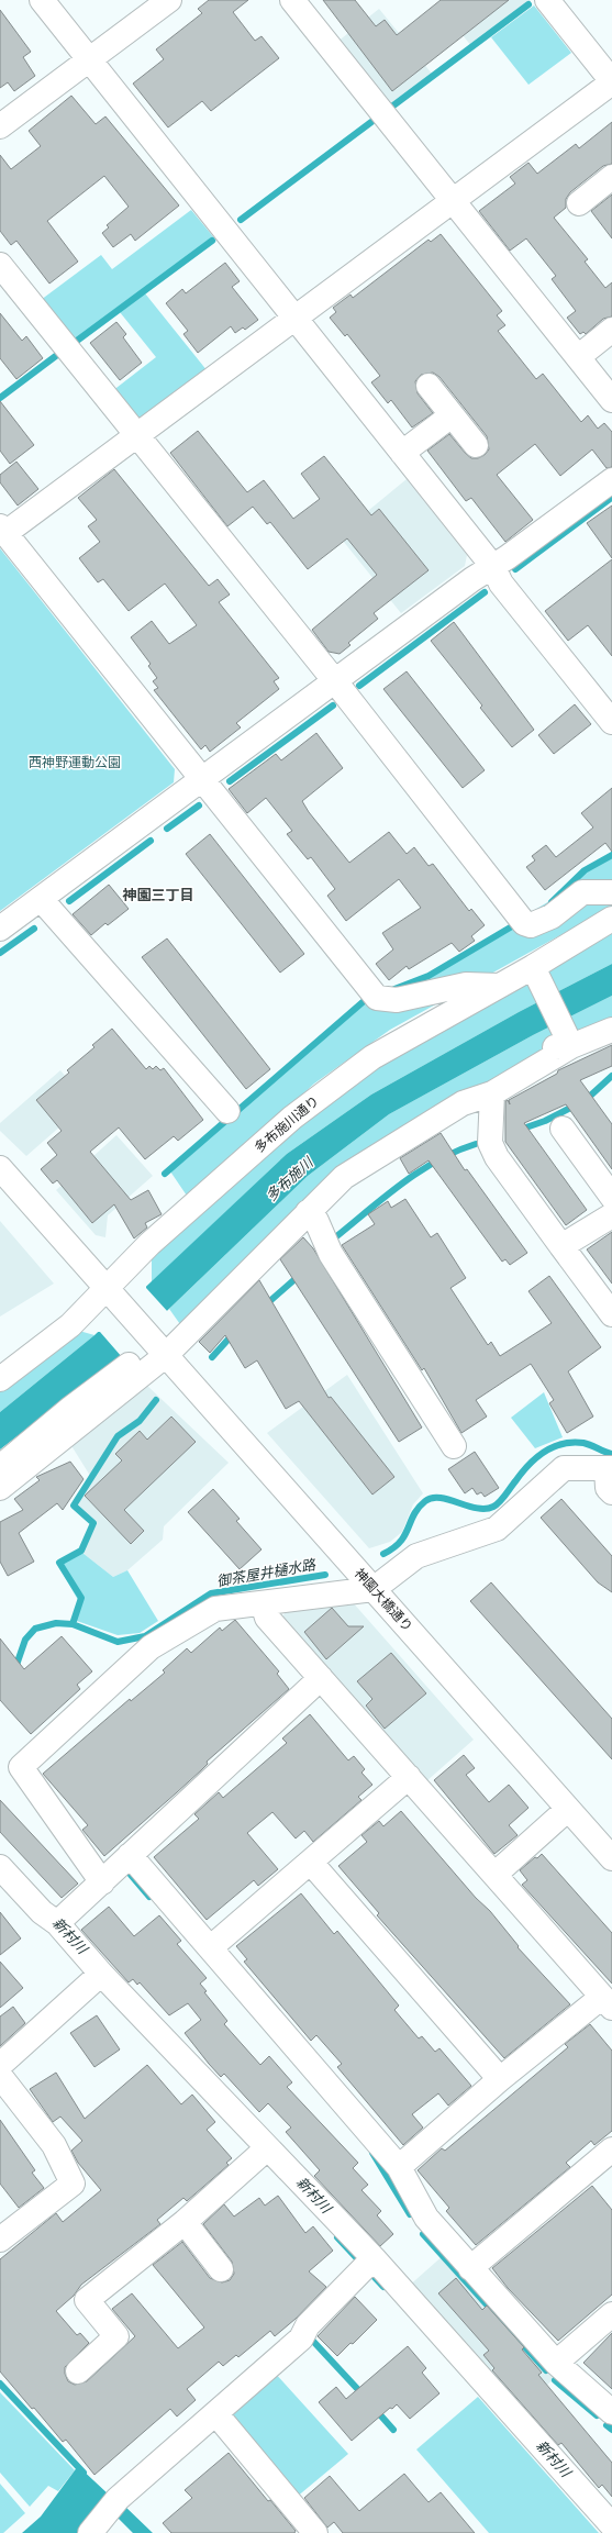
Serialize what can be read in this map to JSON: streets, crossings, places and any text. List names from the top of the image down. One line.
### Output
{"streets":{"street":["多布施川通り","神園大橋通り"]},"crossings":[["多布施川通り","神園大橋通り"]],"districts":["神園三丁目"],"water":["多布施川","御茶屋井樋水路","新村川"],"parks":["西神野運動公園"]}
